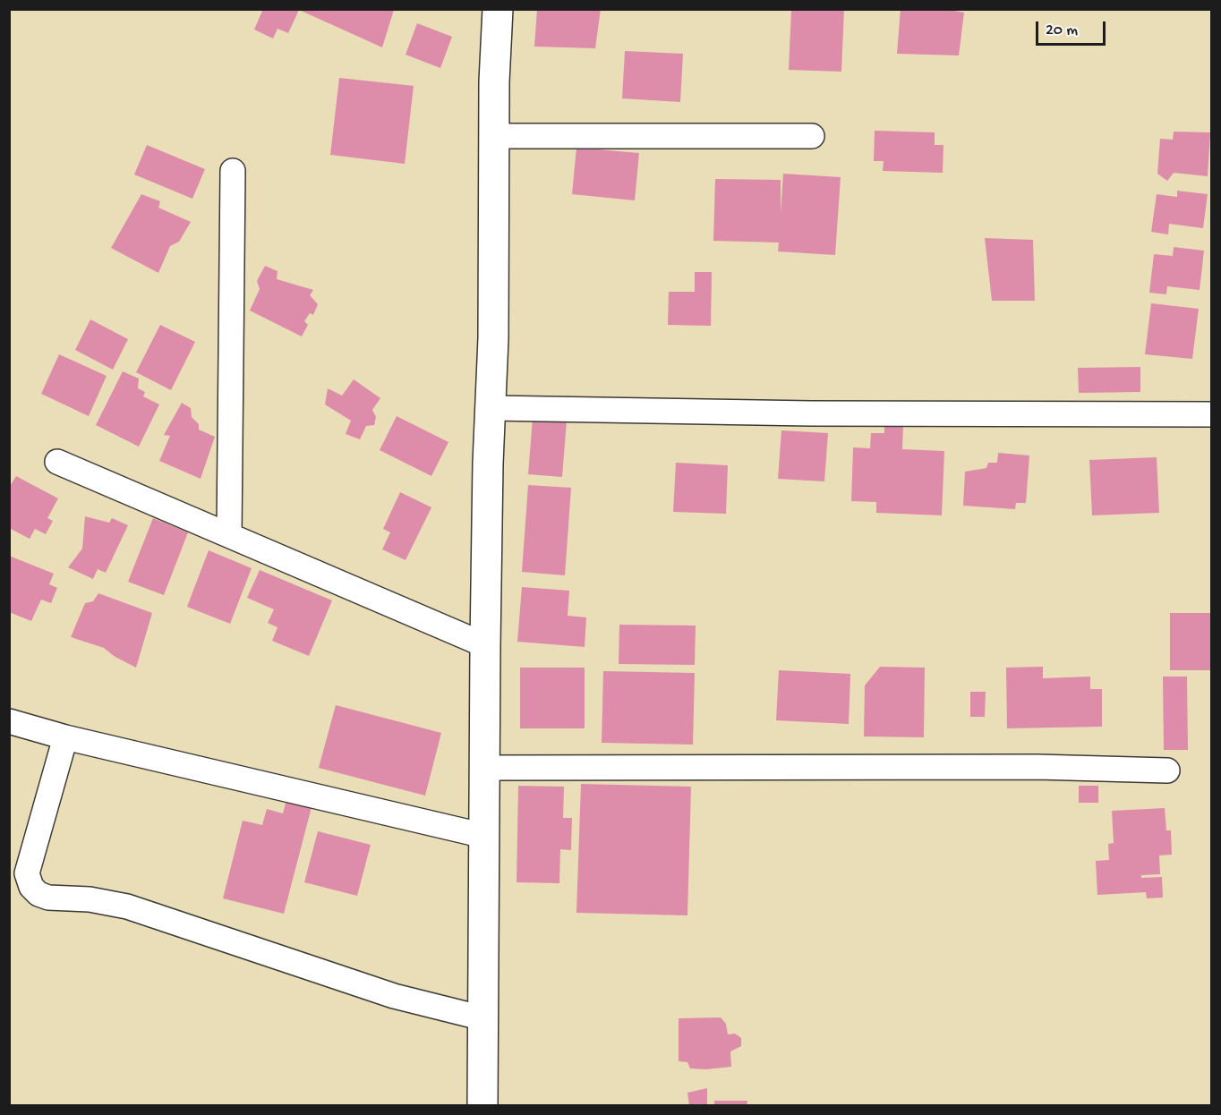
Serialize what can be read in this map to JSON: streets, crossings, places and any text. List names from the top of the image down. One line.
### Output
{"scale_bar":"20 m"}
